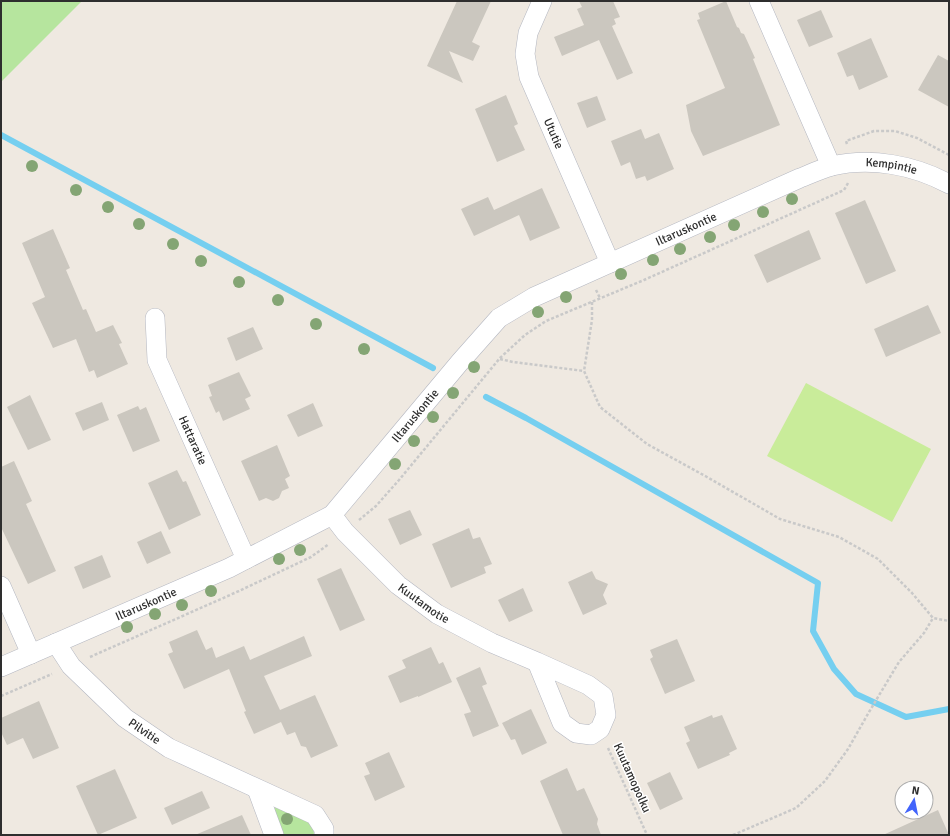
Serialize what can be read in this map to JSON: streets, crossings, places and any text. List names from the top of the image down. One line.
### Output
{"streets":{"street":["Ututie","Kempintie","Iltaruskontie","Hattaratie","Kuutamotie","Pilvitie"],"path":["Kuutamopolku"]},"crossings":[["Ututie","Iltaruskontie"],["Kempintie","Iltaruskontie"],["Iltaruskontie","Hattaratie"],["Iltaruskontie","Kuutamotie"],["Iltaruskontie","Pilvitie"],["Kuutamotie","Kuutamopolku"]],"north":"top"}
